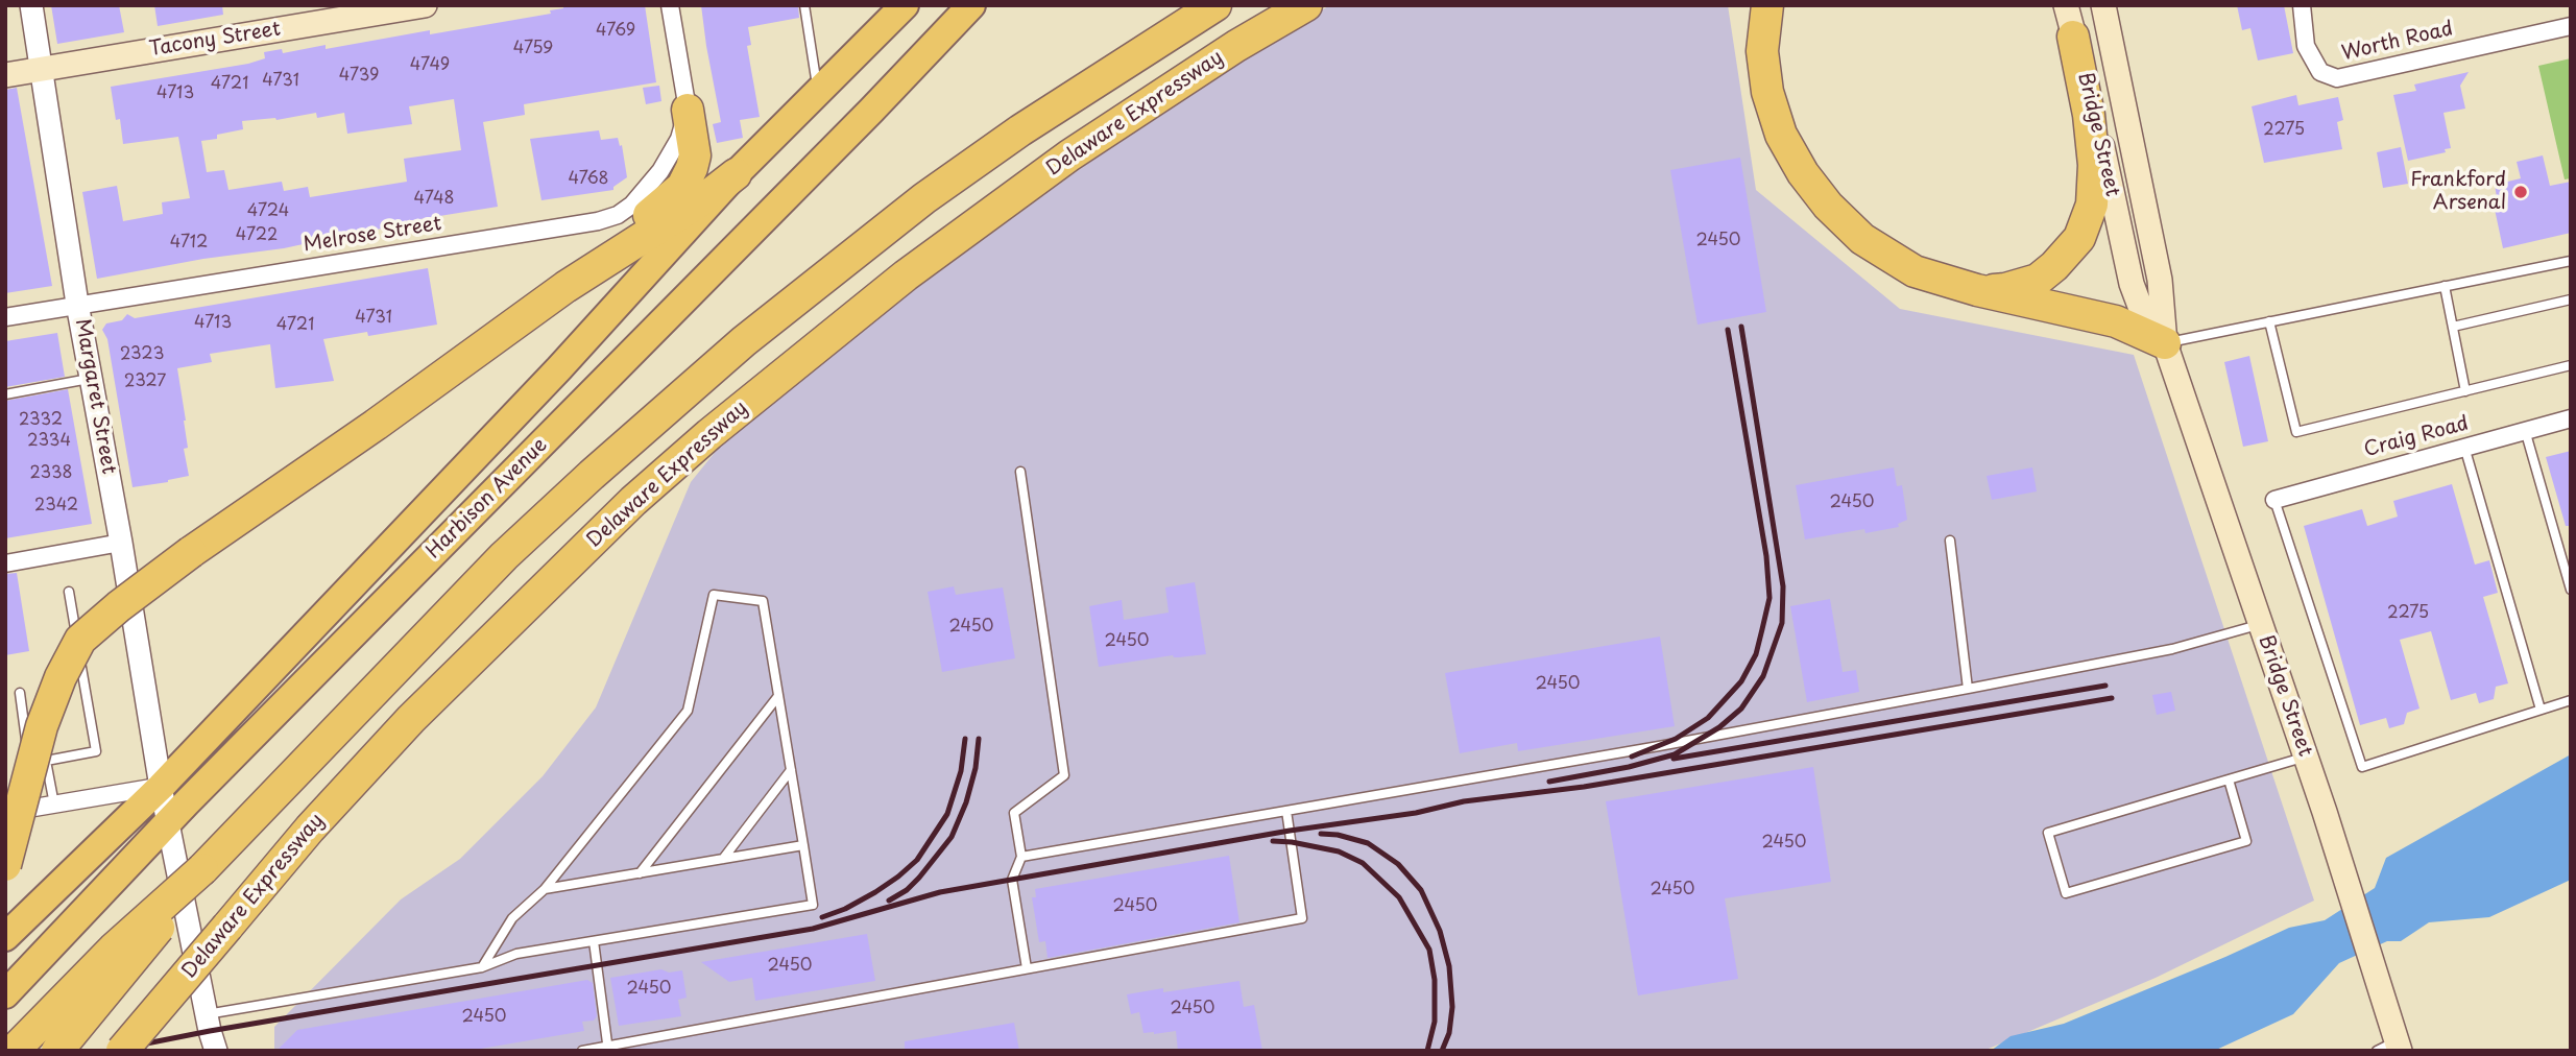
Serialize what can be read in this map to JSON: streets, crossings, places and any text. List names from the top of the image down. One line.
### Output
{"streets":{"highway":["Delaware Expressway"],"main road":["Tacony Street","Bridge Street","Harbison Avenue"],"street":["Worth Road","Melrose Street","Margaret Street","Craig Road"]},"crossings":[["Tacony Street","Margaret Street"],["Melrose Street","Margaret Street"],["Margaret Street","Harbison Avenue"]],"places":["Frankford Arsenal"],"house_numbers":["4769","4759","4749","4739","4731","4721","4713","2275","4768","4748","4724","4722","2450","4712","4731","4713","4721","2323","2327","2332","2334","2338","2450","2342","2275","2450","2450","2450","2450","2450","2450","2450","2450","2450","2450"]}
